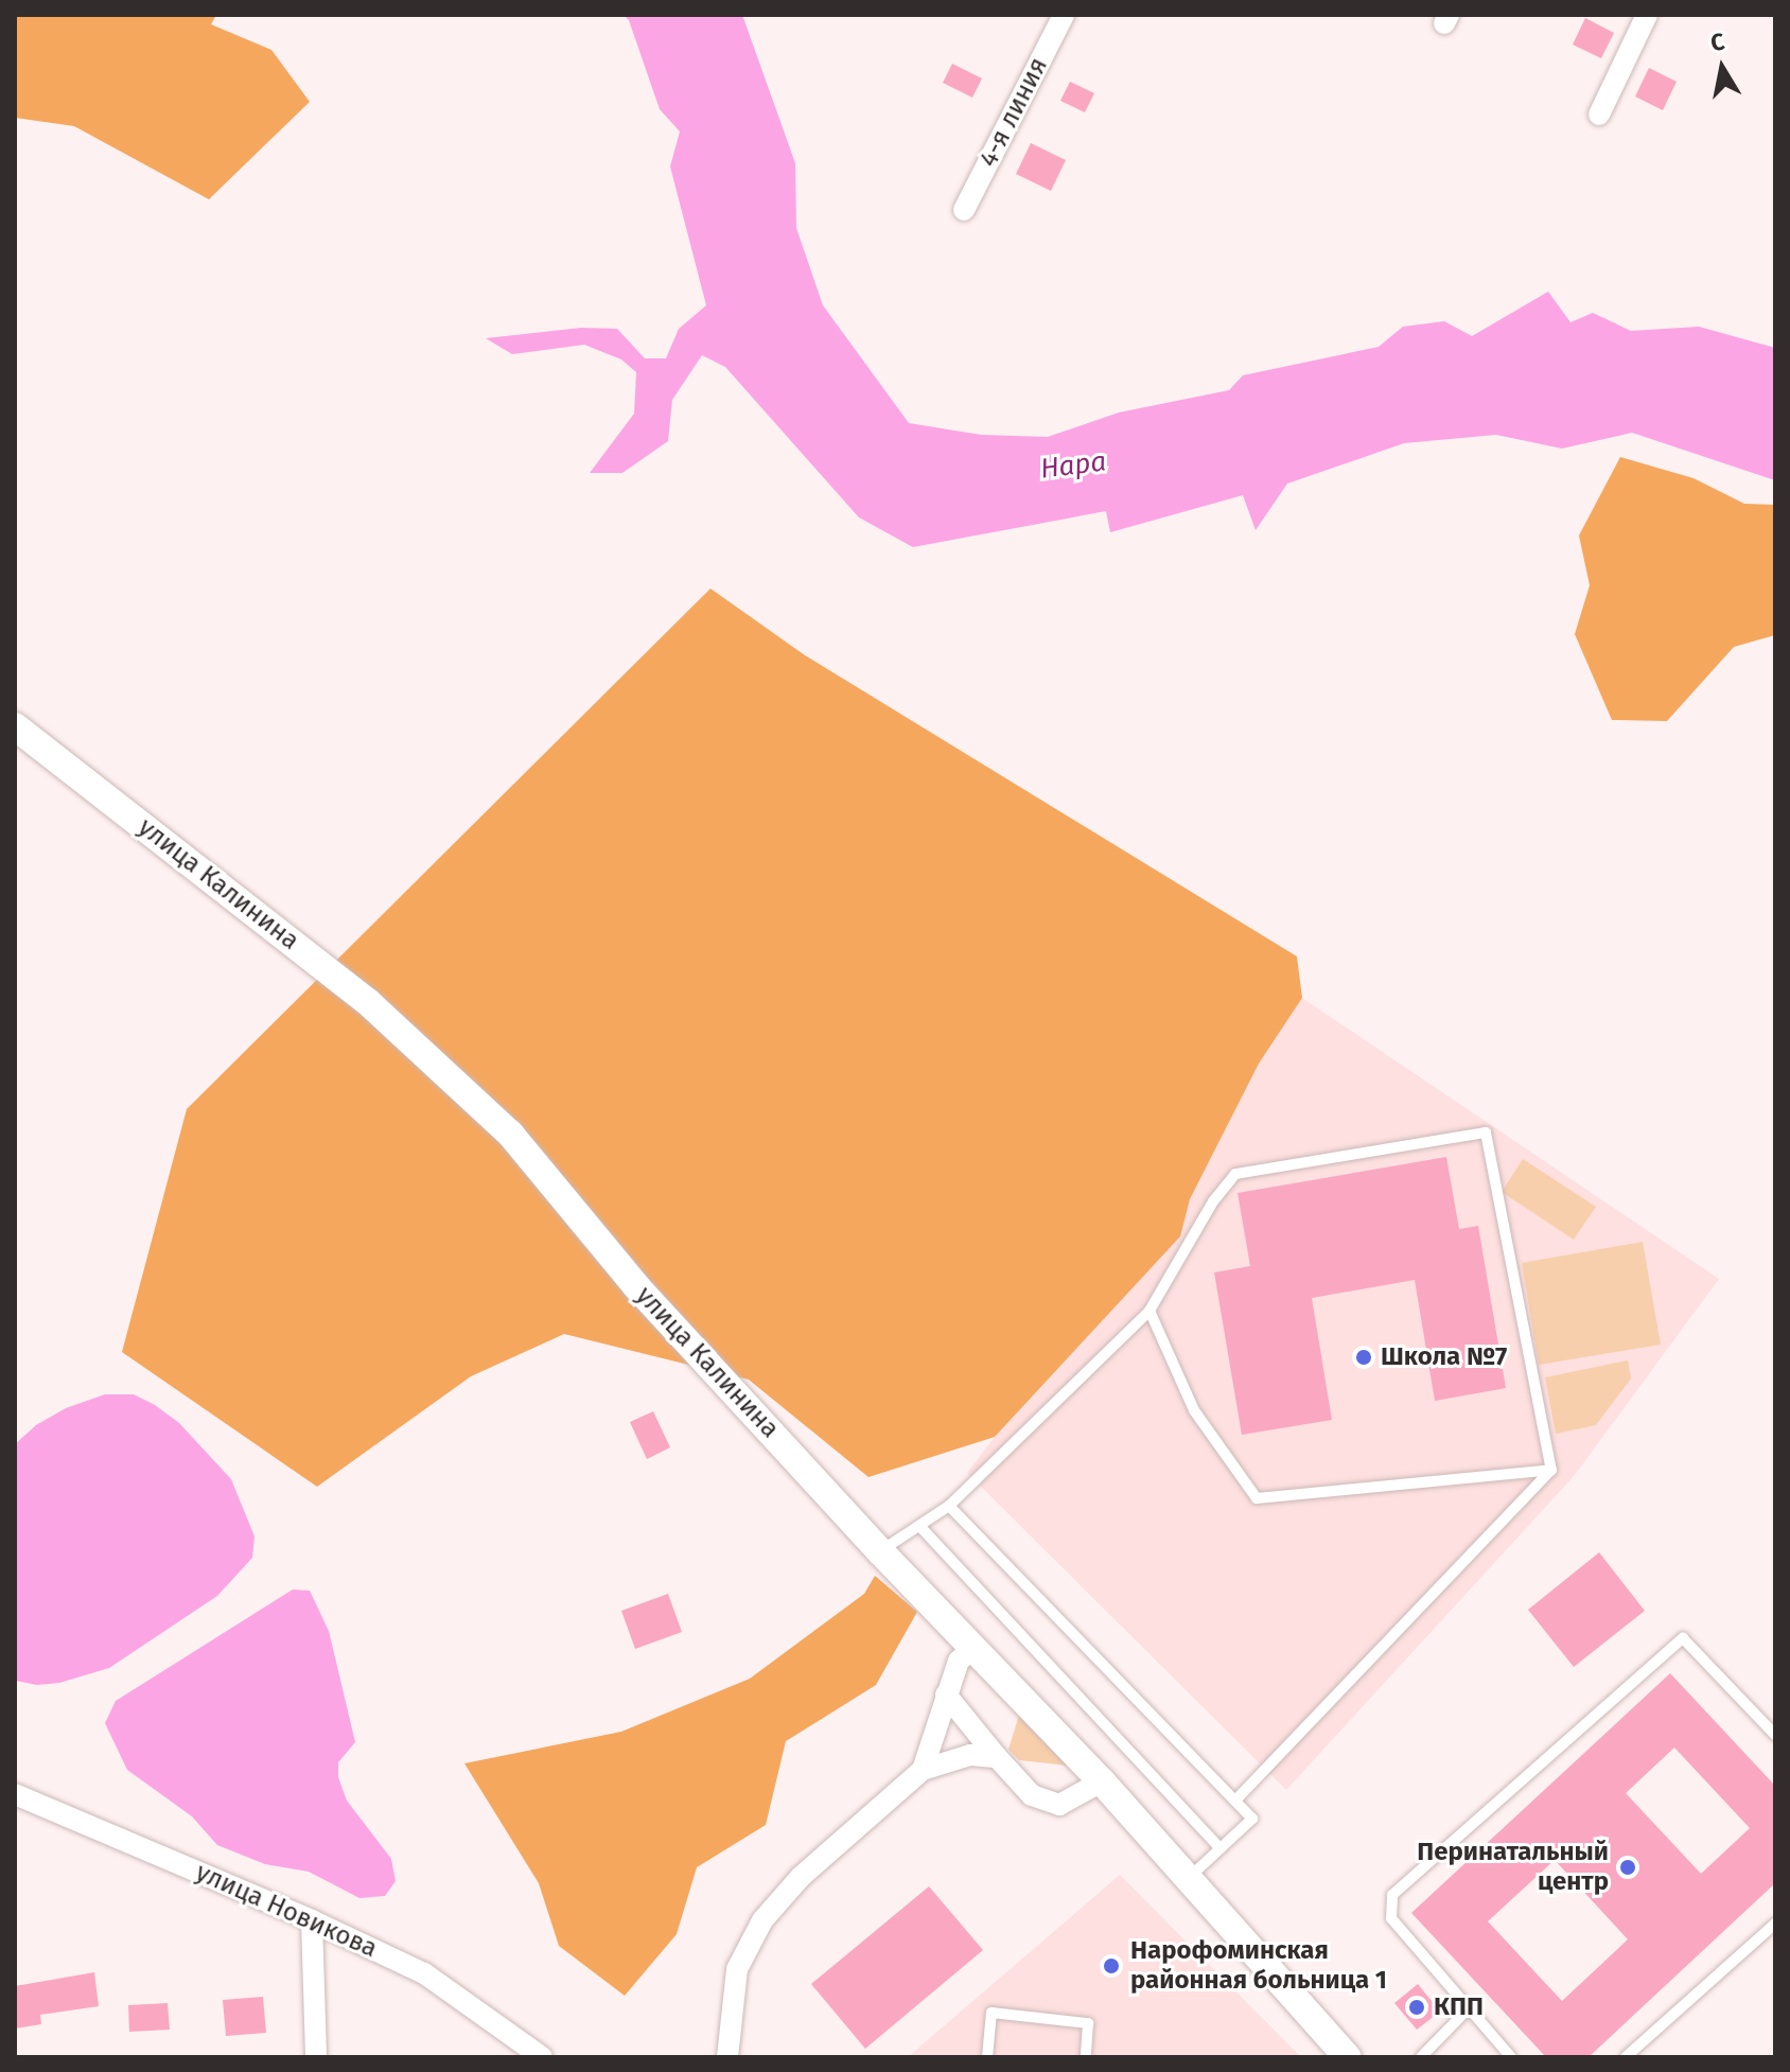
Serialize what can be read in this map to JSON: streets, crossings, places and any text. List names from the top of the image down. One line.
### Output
{"streets":{"street":["4-я линия","улица Калинина","улица Новикова"]},"water":["Нара"],"places":["Школа №7","Перинатальный центр","Нарофоминская районная больница 1","КПП"],"north":"top"}
